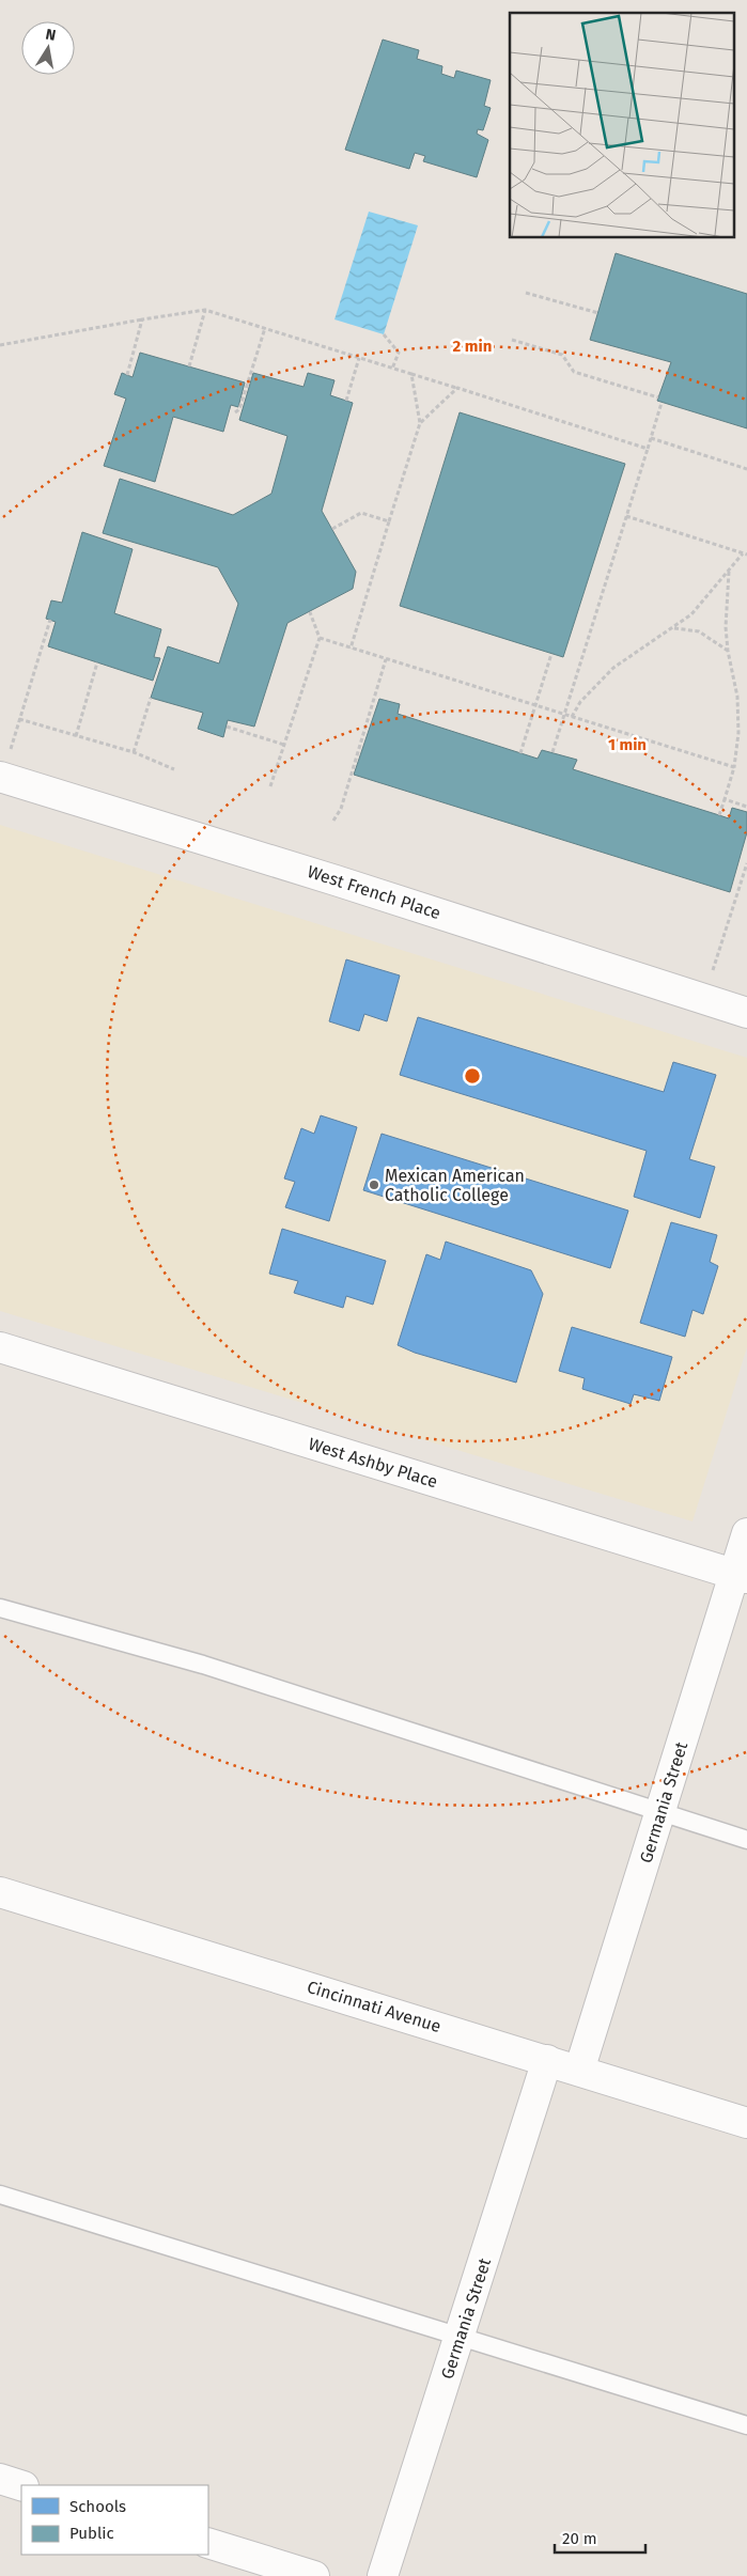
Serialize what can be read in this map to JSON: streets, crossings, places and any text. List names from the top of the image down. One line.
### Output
{"streets":{"street":["West French Place","West Ashby Place","Germania Street","Cincinnati Avenue"]},"crossings":[["West Ashby Place","Germania Street"],["Germania Street","Cincinnati Avenue"]],"places":["Mexican American Catholic College"],"legend":["Schools","Public"],"scale_bar":"20 m","north":"top","rings":["2 min","1 min"]}
